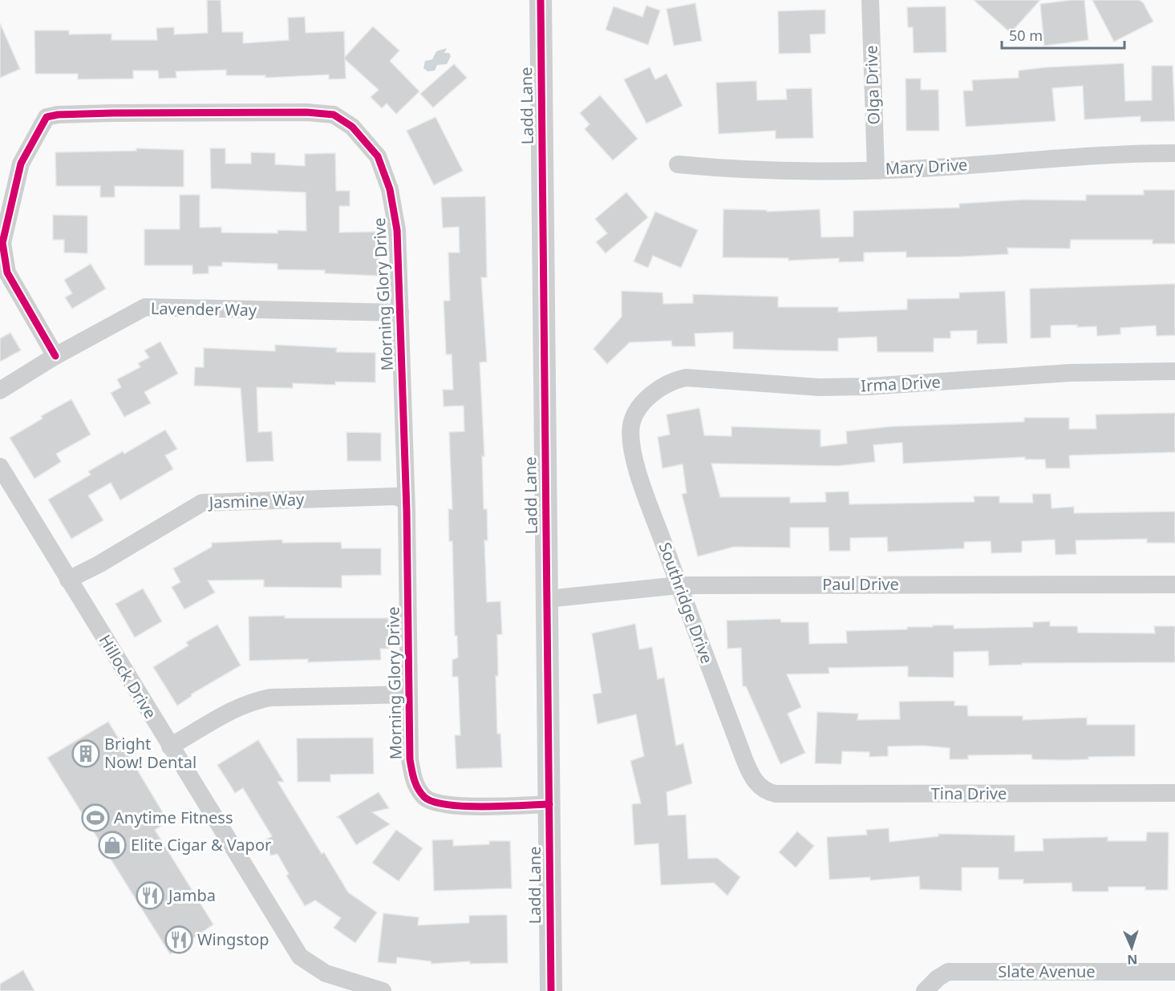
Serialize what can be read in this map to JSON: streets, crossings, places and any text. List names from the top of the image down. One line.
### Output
{"streets":{"street":["Olga Drive","Ladd Lane","Mary Drive","Morning Glory Drive","Lavender Way","Irma Drive","Jasmine Way","Paul Drive","Southridge Drive","Hillock Drive","Tina Drive","Slate Avenue"]},"crossings":[["Olga Drive","Mary Drive"],["Ladd Lane","Morning Glory Drive"],["Ladd Lane","Paul Drive"],["Morning Glory Drive","Lavender Way"],["Morning Glory Drive","Jasmine Way"],["Irma Drive","Southridge Drive"],["Jasmine Way","Hillock Drive"],["Paul Drive","Southridge Drive"],["Southridge Drive","Tina Drive"]],"places":{"building":["Bright Now! Dental"],"sports":["Anytime Fitness"],"shop":["Elite Cigar & Vapor"],"restaurant":["Jamba","Wingstop"]},"scale_bar":"50 m","north":"bottom"}
